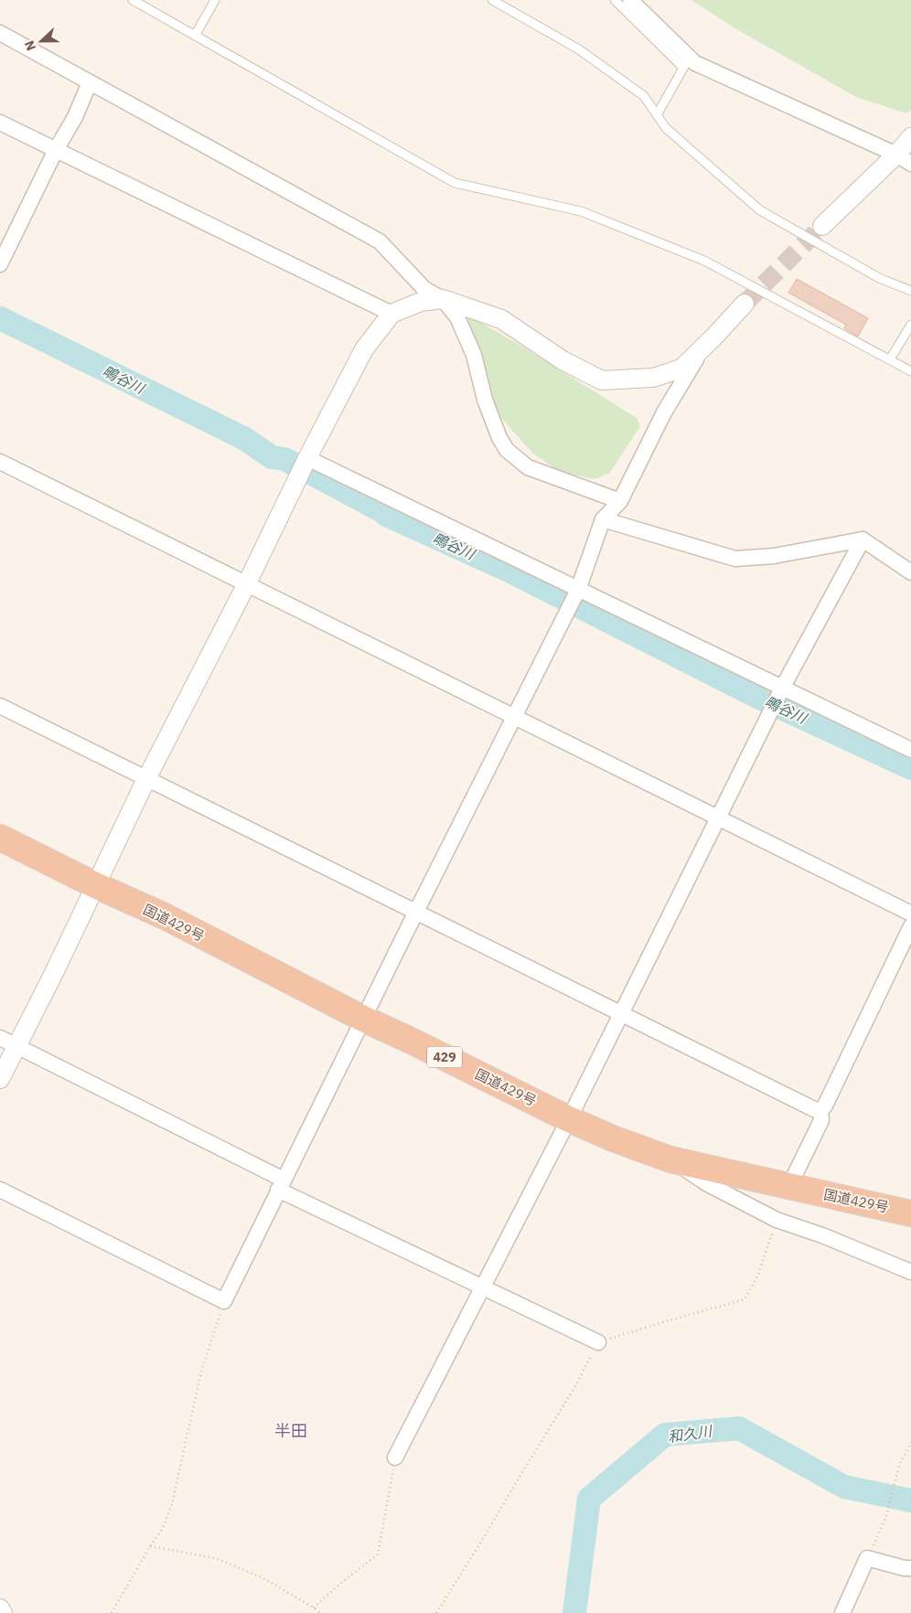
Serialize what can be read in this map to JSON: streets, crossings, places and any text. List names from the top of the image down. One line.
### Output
{"streets":{"highway":["国道429号","429"]},"districts":["半田"],"water":["鴫谷川","和久川"],"north":"left"}
